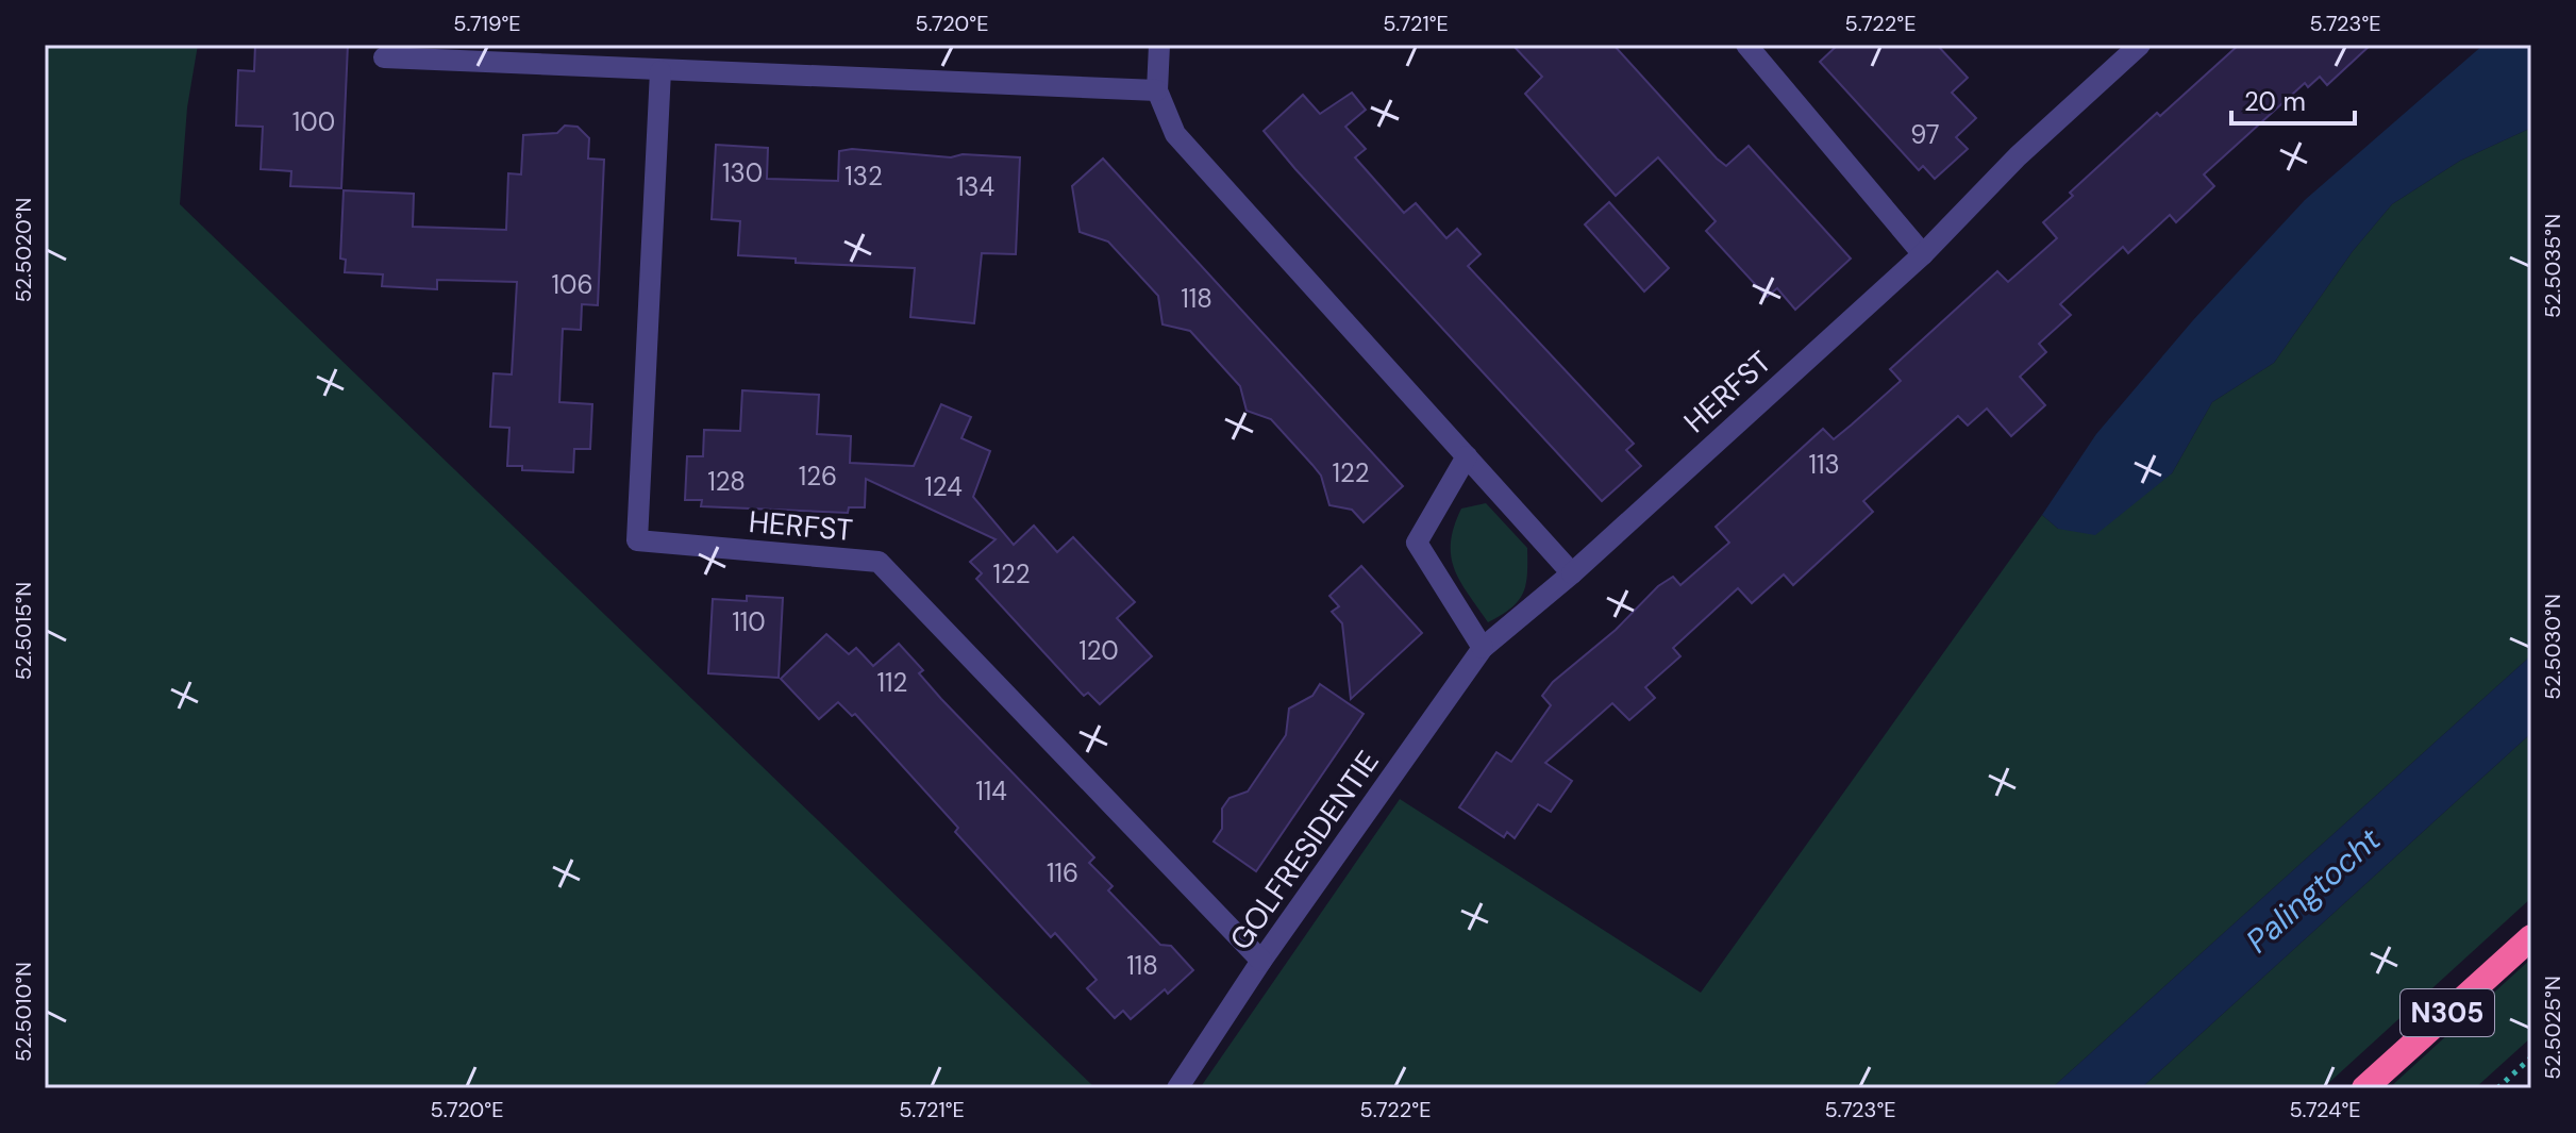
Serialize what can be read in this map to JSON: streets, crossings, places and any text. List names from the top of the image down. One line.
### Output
{"streets":{"highway":["N305"],"street":["HERFST","GOLFRESIDENTIE"]},"crossings":[["HERFST","GOLFRESIDENTIE"]],"water":["Palingtocht"],"house_numbers":["100","97","130","132","134","106","118","113","122","126","128","124","122","110","120","112","114","116","118"],"scale_bar":"20 m","coordinates":["5.719°E","5.720°E","5.721°E","5.722°E","5.723°E","52.5020°N","52.5035°N","52.5015°N","52.5030°N","52.5010°N","52.5025°N","5.724°E"]}
